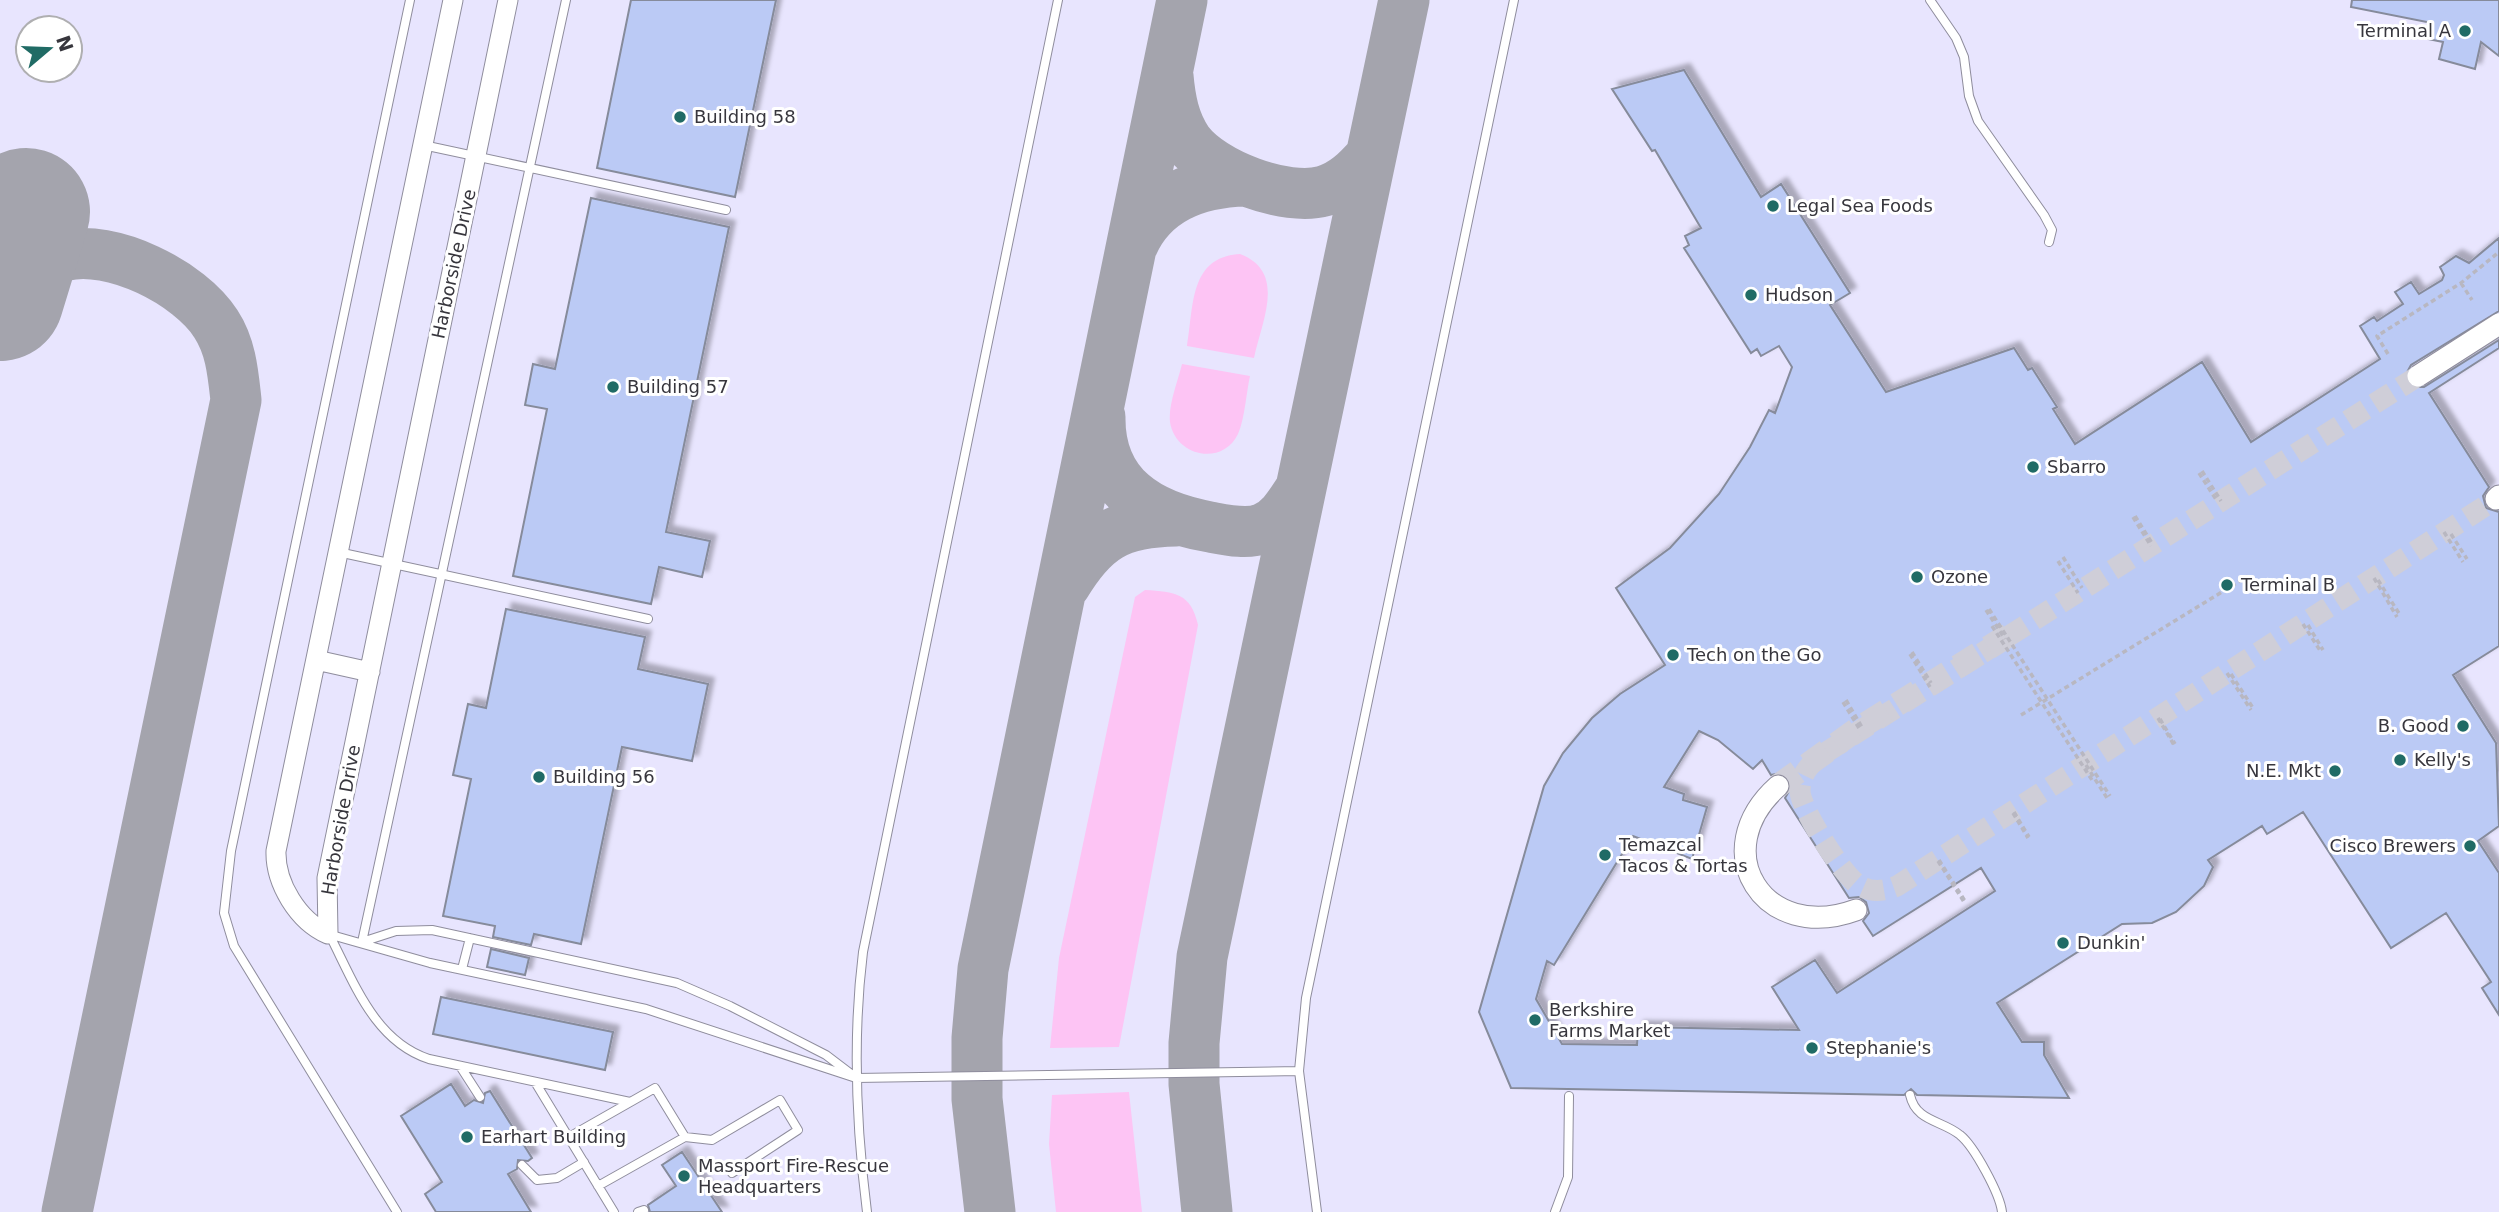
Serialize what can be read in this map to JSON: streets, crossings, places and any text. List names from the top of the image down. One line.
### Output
{"streets":{"street":["Harborside Drive"]},"places":["Terminal A","Building 58","Legal Sea Foods","Hudson","Building 57","Sbarro","Ozone","Terminal B","Tech on the Go","B. Good","Kelly's","N.E. Mkt","Building 56","Cisco Brewers","Temazcal Tacos & Tortas","Dunkin'","Berkshire Farms Market","Stephanie's","Earhart Building","Massport Fire-Rescue Headquarters"],"north":"right"}
